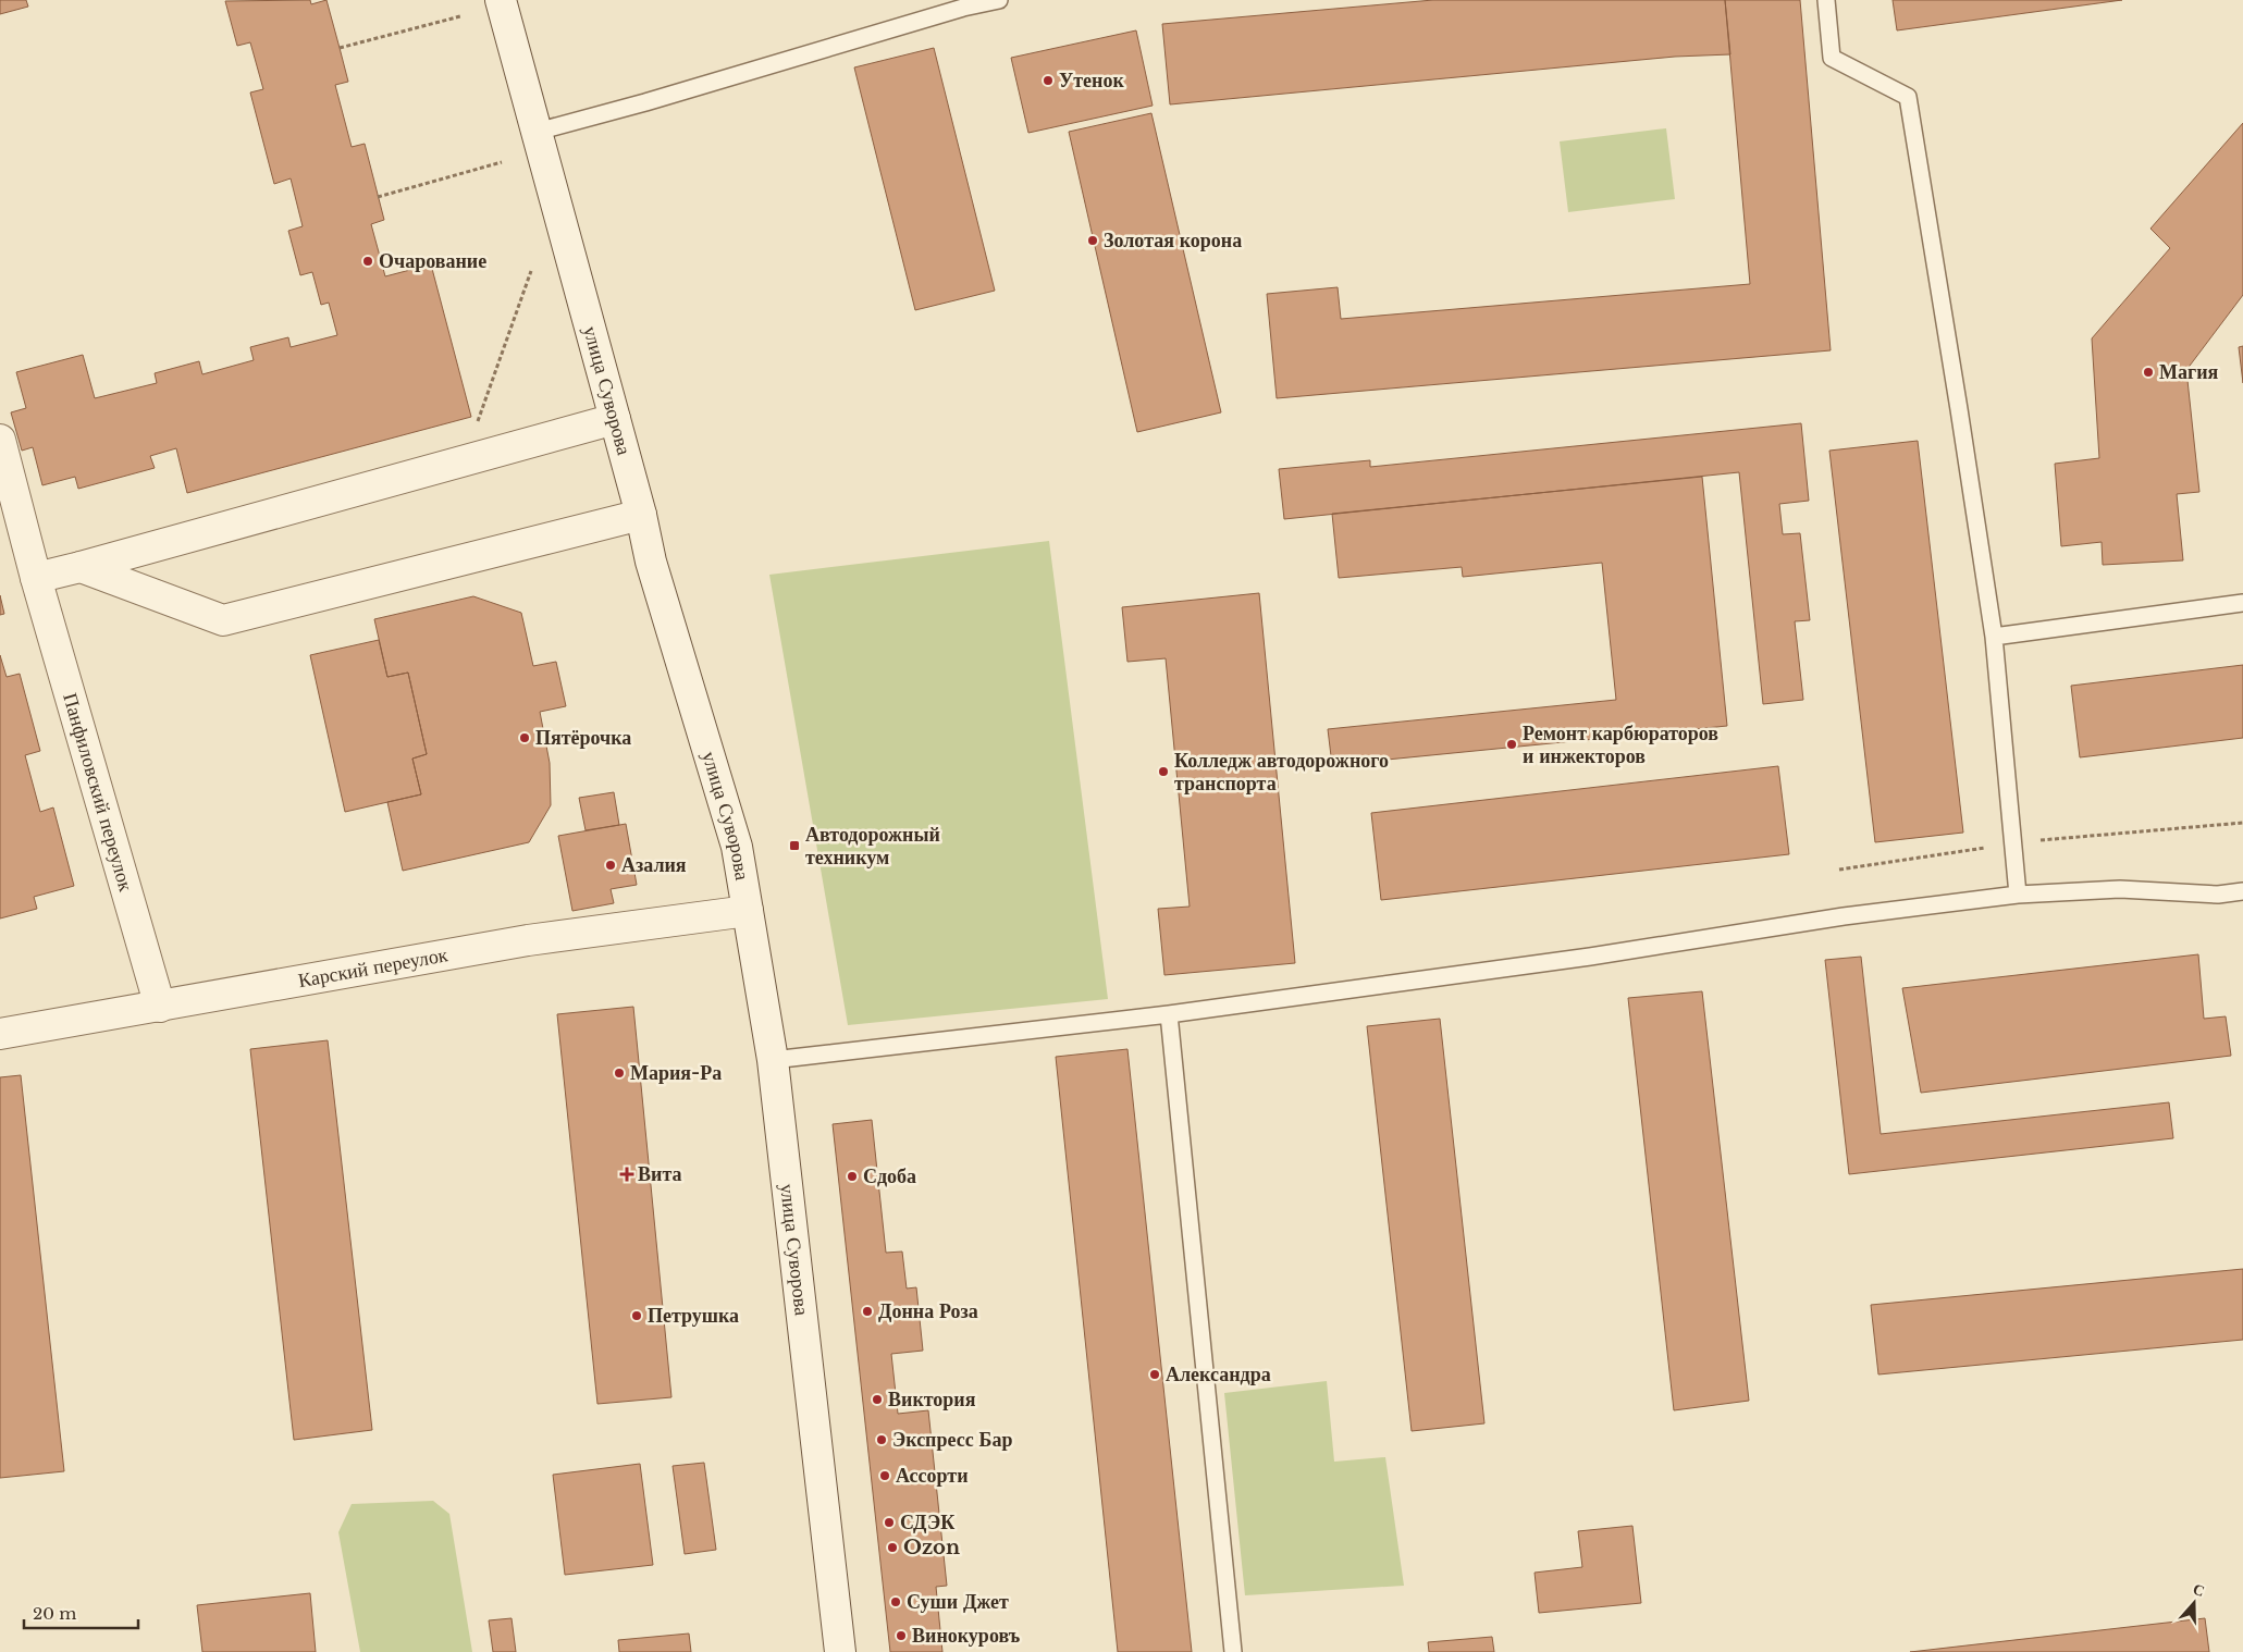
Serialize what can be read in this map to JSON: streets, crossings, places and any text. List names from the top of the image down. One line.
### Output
{"streets":{"street":["улица Суворова","Панфиловский переулок","Карский переулок"]},"crossings":[["улица Суворова","Карский переулок"],["Панфиловский переулок","Карский переулок"]],"places":{"other":["Утенок","Золотая корона","Очарование","Магия","Пятёрочка","Ремонт карбюраторов и инжекторов","Колледж автодорожного транспорта","Азалия","Мария-Ра","Сдоба","Донна Роза","Петрушка","Александра","Виктория","Экспресс Бар","Ассорти","СДЭК","Ozon","Суши Джет","Винокуровъ"],"transit":["Автодорожный техникум"],"health":["Вита"]},"scale_bar":"20 m","north":"top"}
